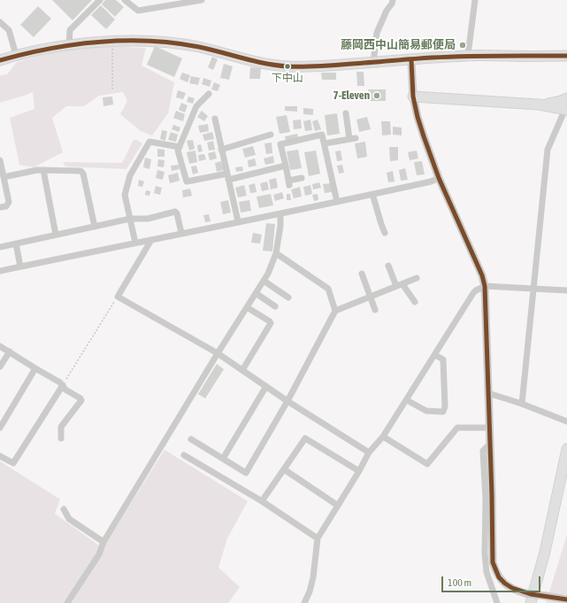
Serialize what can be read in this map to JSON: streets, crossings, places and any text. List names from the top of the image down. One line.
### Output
{"places":["藤岡西中山簡易郵便局","下中山","7-Eleven"],"scale_bar":"100 m"}
